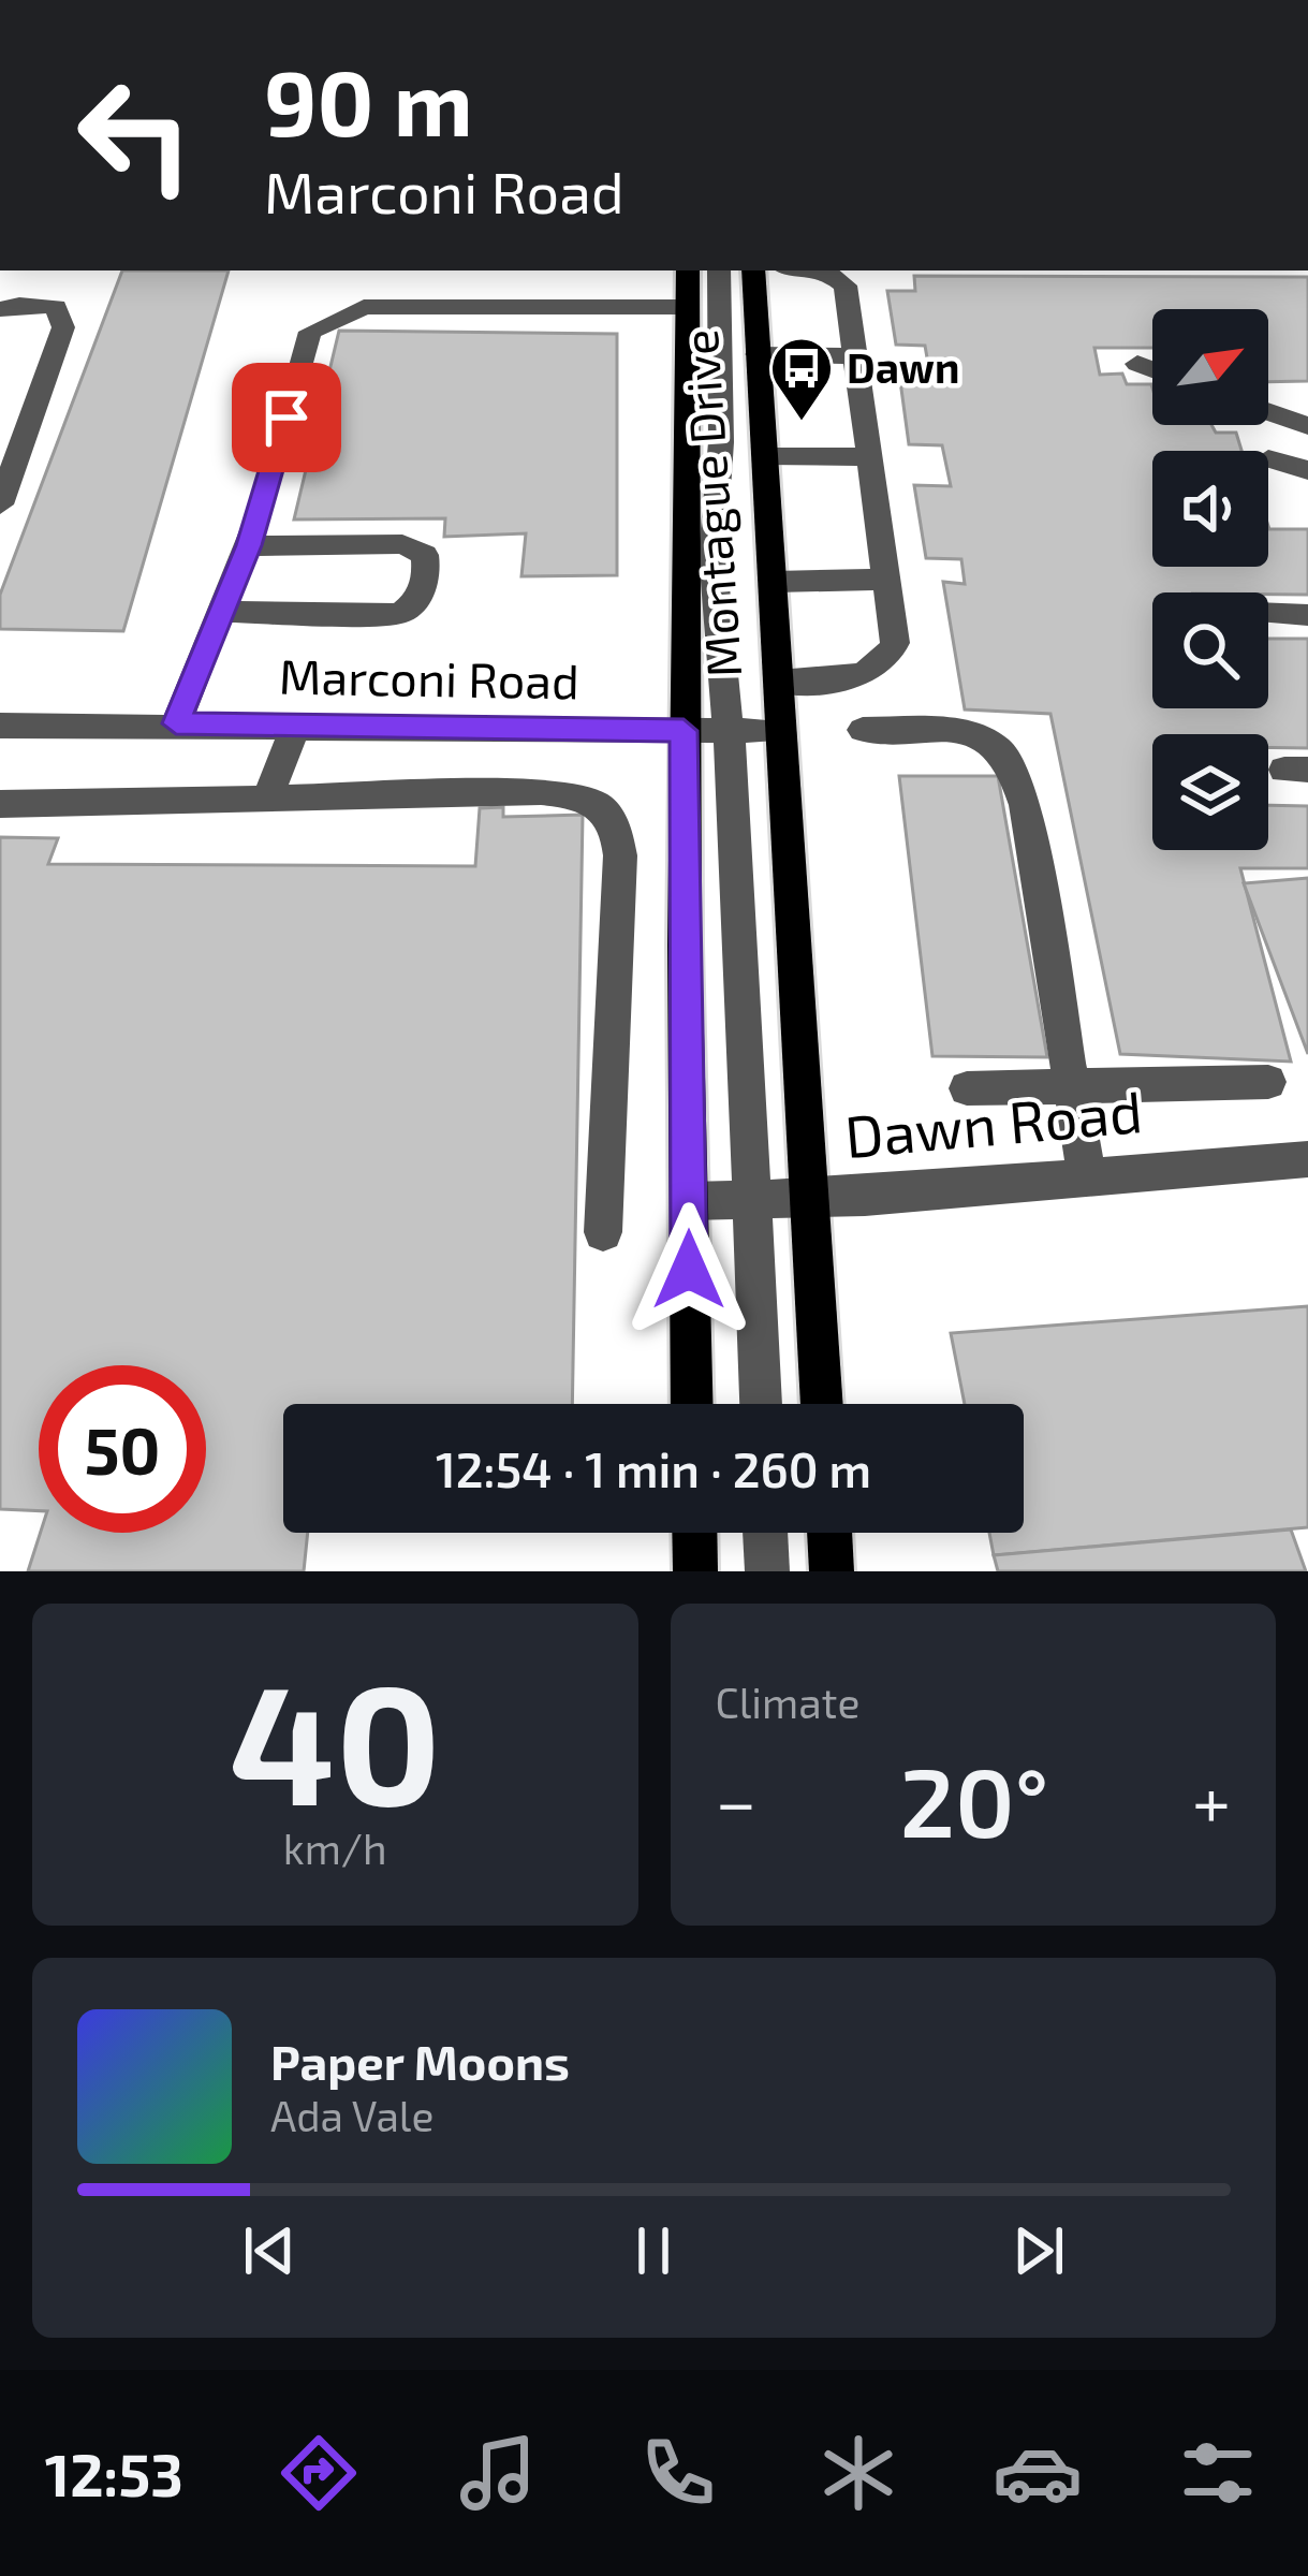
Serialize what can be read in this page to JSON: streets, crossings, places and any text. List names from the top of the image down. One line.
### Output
{"streets":{"main road":["Montague Drive"],"street":["Marconi Road","Dawn Road"]},"crossings":[["Montague Drive","Marconi Road"],["Montague Drive","Dawn Road"]],"places":{"bus stop":["Dawn"]},"north":"top right","page":{"turn":["90 m","Marconi Road"],"limit":"50","trip":"12:54 · 1 min · 260 m","tile":[["40","km/h"],"Climate"],"heat":["−","20°","+"],"song":["Paper Moons","Ada Vale"],"tabs":"12:53"}}
